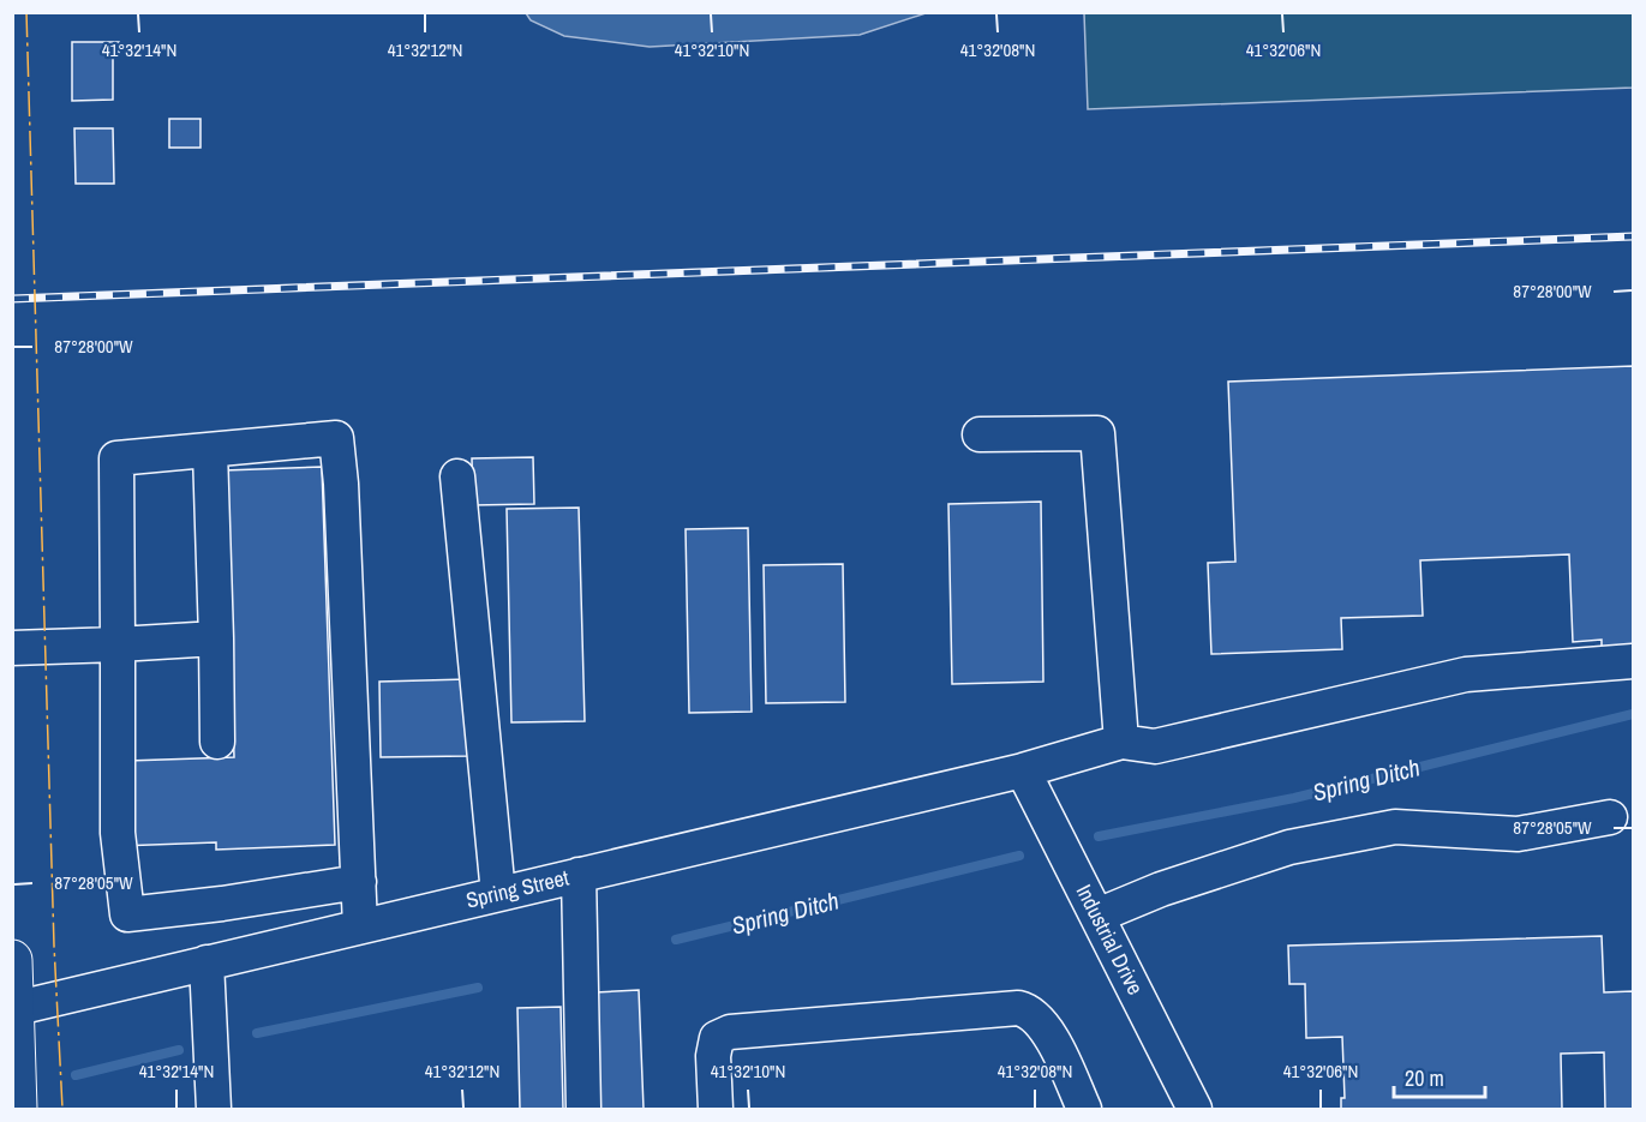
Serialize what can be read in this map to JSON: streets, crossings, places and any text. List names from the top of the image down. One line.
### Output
{"streets":{"street":["Spring Street","Industrial Drive"]},"crossings":[["Spring Street","Industrial Drive"]],"water":["Spring Ditch"],"scale_bar":"20 m","coordinates":["41°32'14\"N","41°32'12\"N","41°32'10\"N","41°32'08\"N","41°32'06\"N","87°28'00\"W","87°28'05\"W"]}
